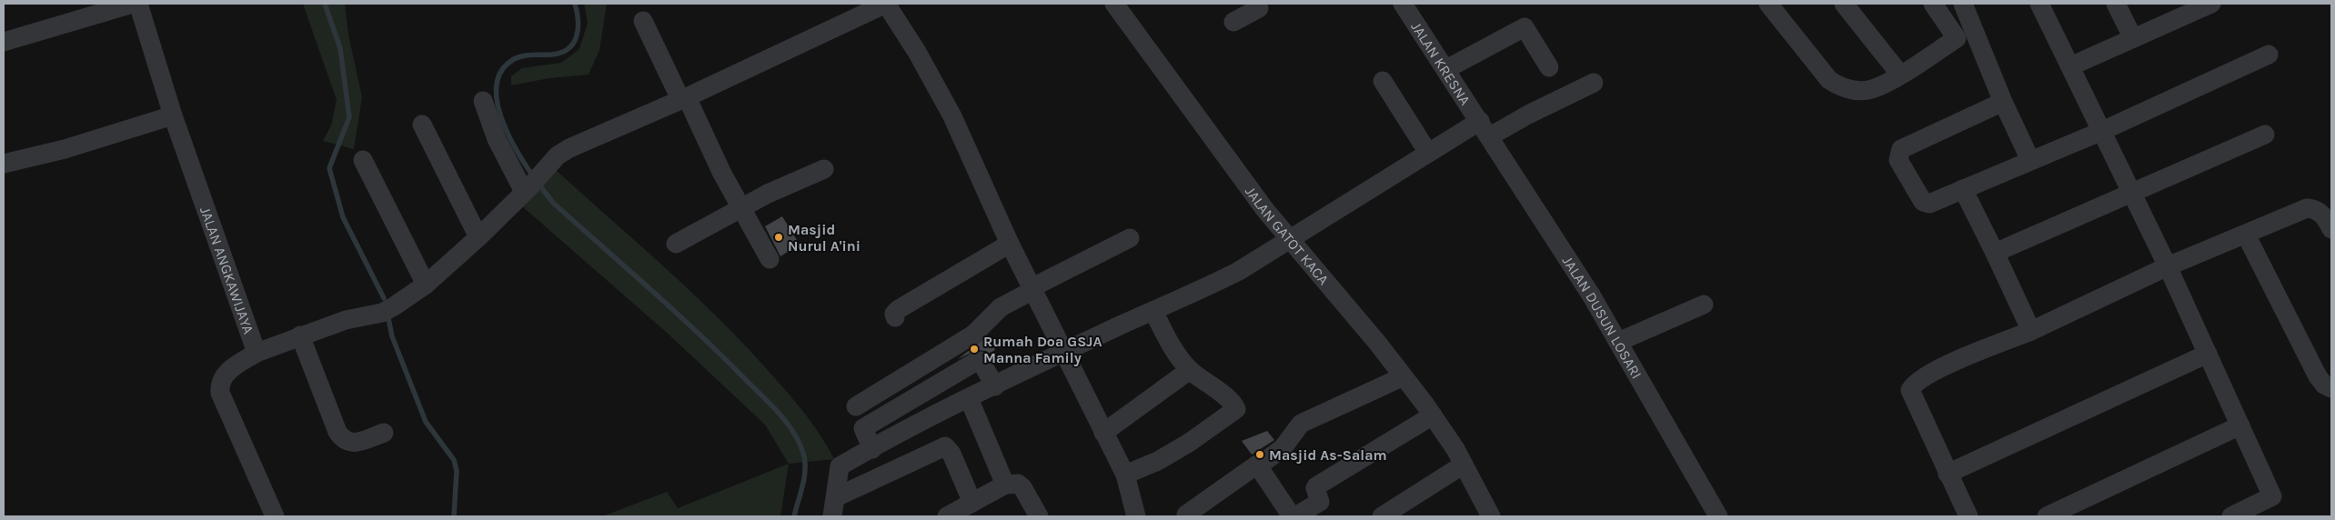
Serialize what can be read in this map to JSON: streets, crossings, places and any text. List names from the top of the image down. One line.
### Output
{"streets":{"street":["JALAN KRESNA","JALAN GATOT KACA","JALAN ANGKAWIJAYA","JALAN DUSUN LOSARI"]},"crossings":[["JALAN KRESNA","JALAN DUSUN LOSARI"]],"places":["Masjid Nurul A'ini","Rumah Doa GSJA Manna Family","Masjid As-Salam"]}
